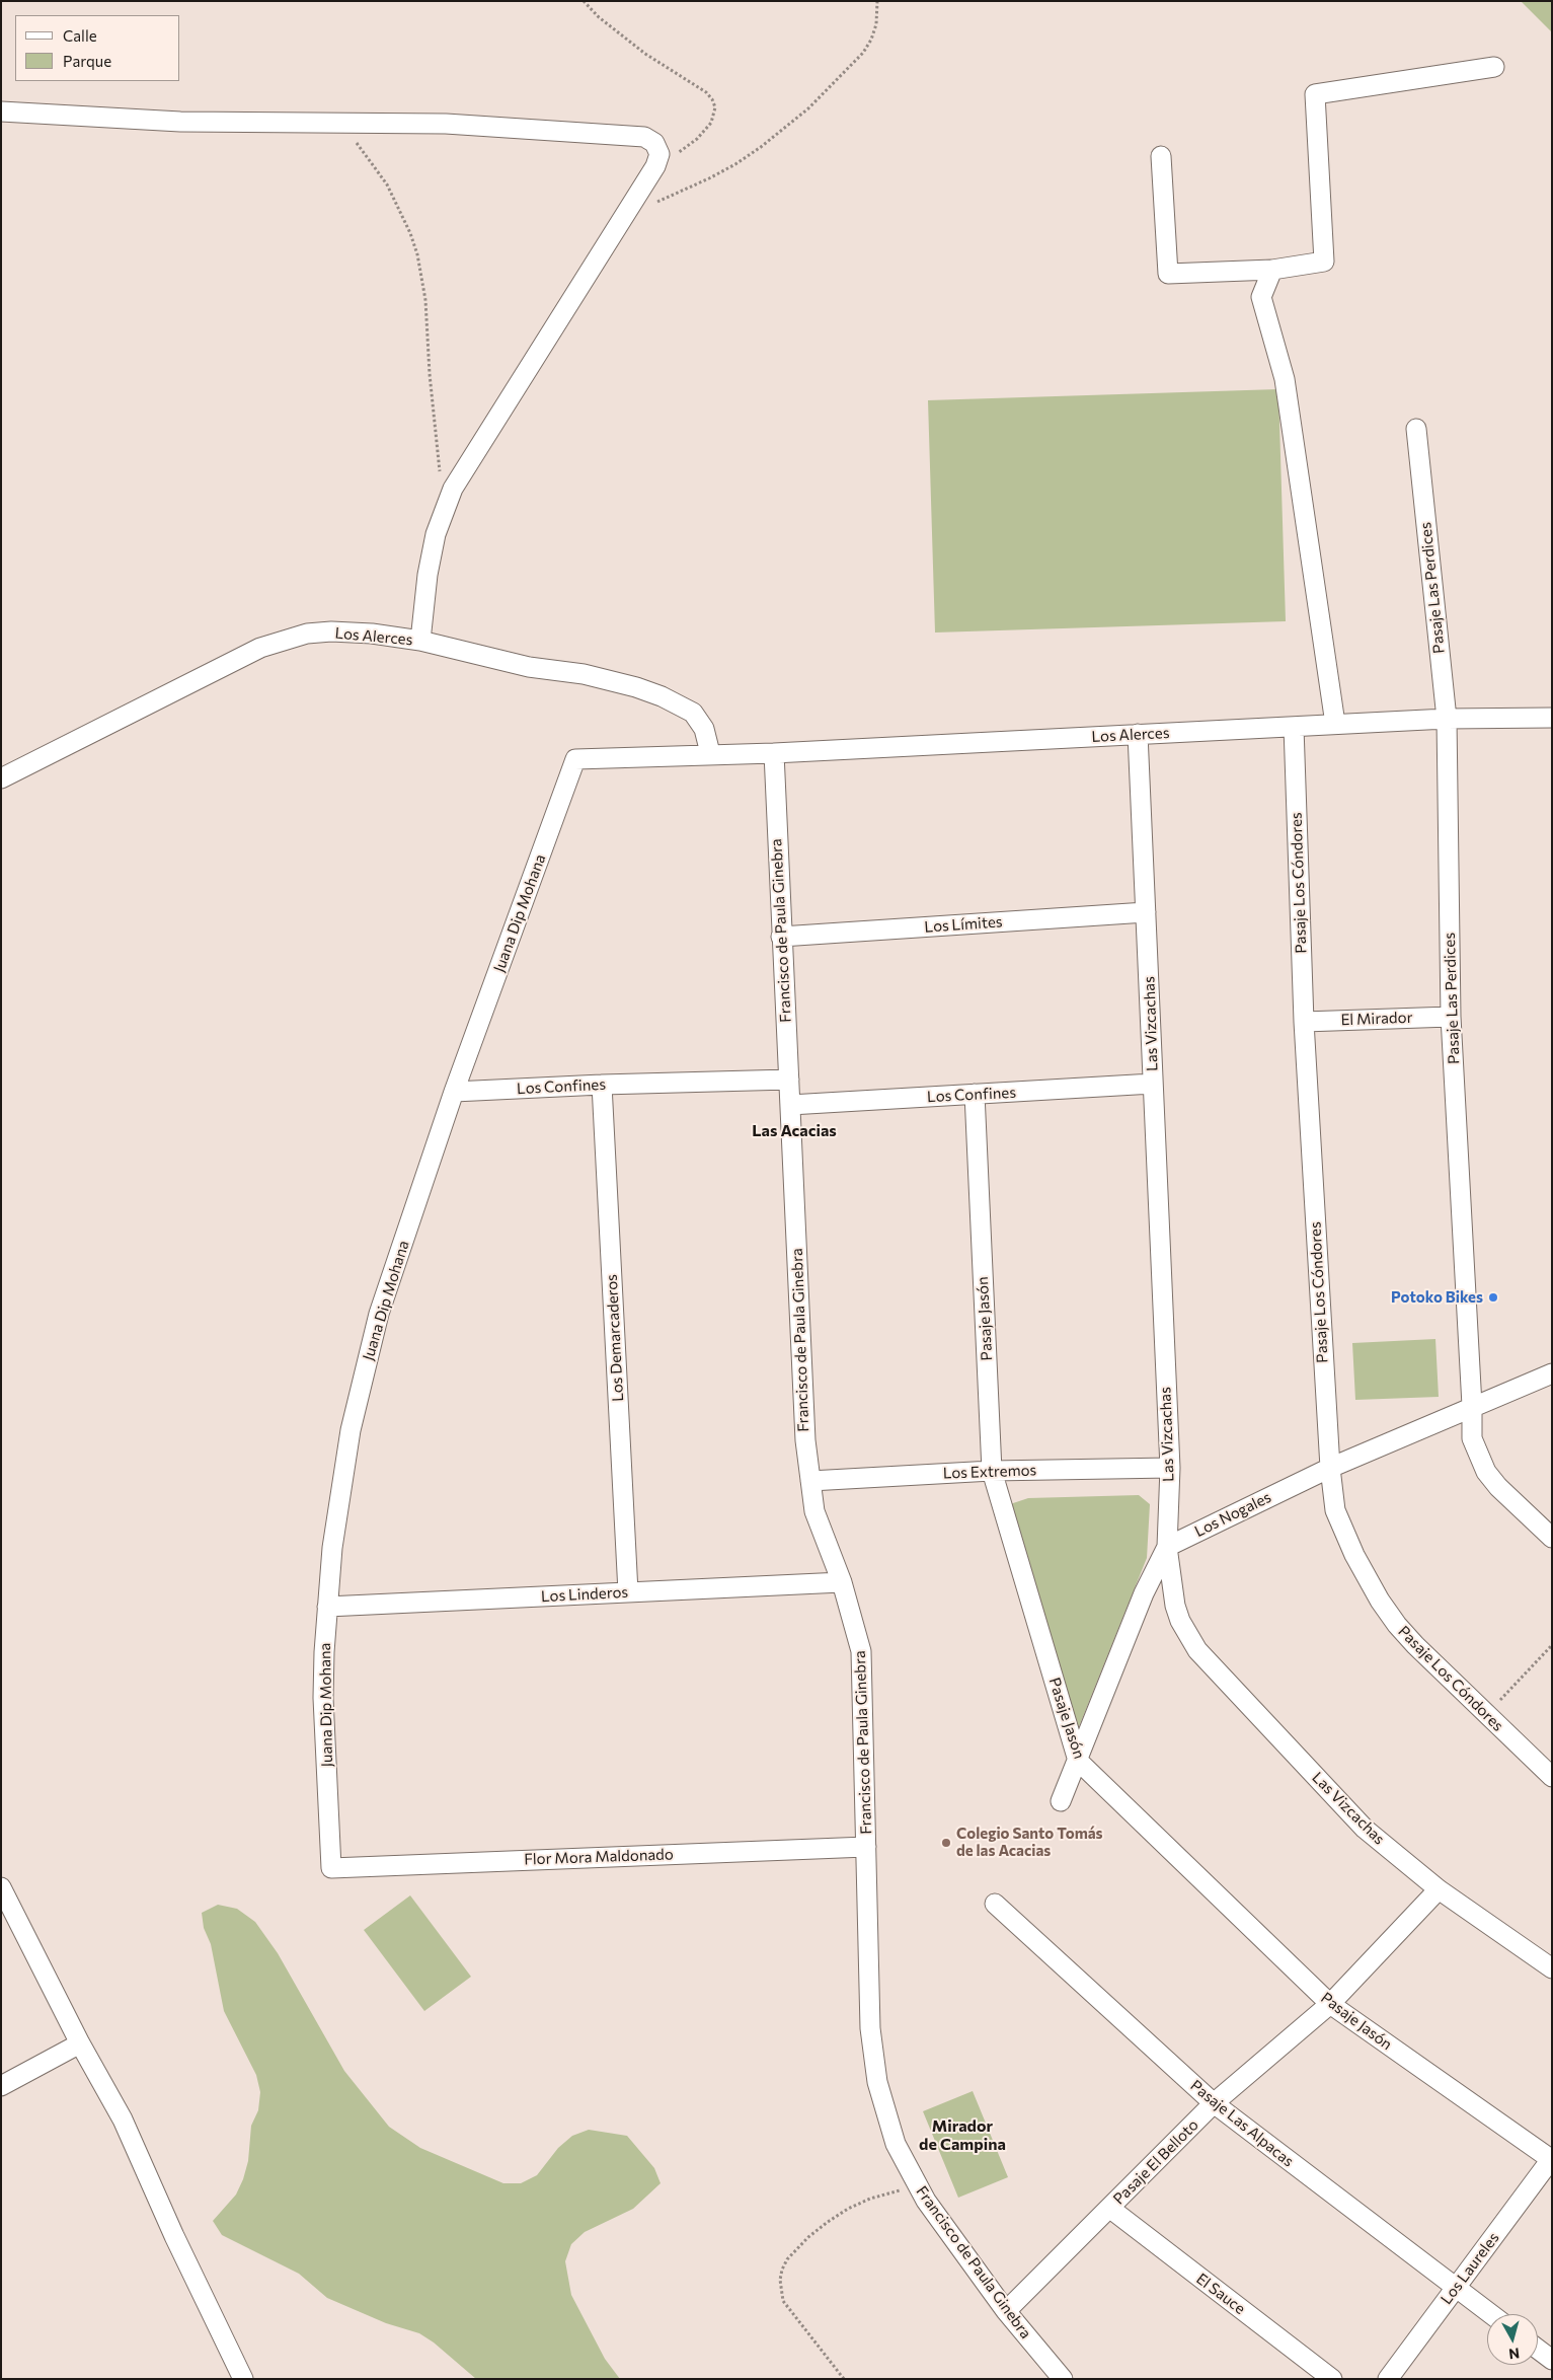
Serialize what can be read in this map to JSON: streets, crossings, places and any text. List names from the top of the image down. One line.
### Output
{"streets":{"street":["Pasaje Las Perdices","Los Alerces","Pasaje Los Cóndores","Juana Dip Mohana","Los Límites","Francisco de Paula Ginebra","El Mirador","Las Vizcachas","Los Confines","Pasaje Jasón","Los Demarcaderos","Los Extremos","Los Nogales","Los Linderos","Flor Mora Maldonado","Pasaje Las Alpacas","Pasaje El Belloto","Los Laureles","El Sauce"]},"crossings":[["Pasaje Las Perdices","Los Alerces"],["Pasaje Las Perdices","El Mirador"],["Pasaje Las Perdices","Los Nogales"],["Los Alerces","Pasaje Los Cóndores"],["Los Alerces","Juana Dip Mohana"],["Los Alerces","Francisco de Paula Ginebra"],["Los Alerces","Las Vizcachas"],["Pasaje Los Cóndores","El Mirador"],["Pasaje Los Cóndores","Los Nogales"],["Juana Dip Mohana","Los Confines"],["Juana Dip Mohana","Los Linderos"],["Juana Dip Mohana","Flor Mora Maldonado"],["Los Límites","Francisco de Paula Ginebra"],["Los Límites","Las Vizcachas"],["Francisco de Paula Ginebra","Los Confines"],["Francisco de Paula Ginebra","Los Extremos"],["Francisco de Paula Ginebra","Los Linderos"],["Francisco de Paula Ginebra","Flor Mora Maldonado"],["Francisco de Paula Ginebra","Pasaje El Belloto"],["Las Vizcachas","Los Confines"],["Las Vizcachas","Los Extremos"],["Las Vizcachas","Los Nogales"],["Las Vizcachas","Pasaje El Belloto"],["Los Confines","Pasaje Jasón"],["Los Confines","Los Demarcaderos"],["Pasaje Jasón","Los Extremos"],["Pasaje Jasón","Pasaje El Belloto"],["Pasaje Jasón","Los Laureles"],["Los Demarcaderos","Los Linderos"],["Pasaje Las Alpacas","Pasaje El Belloto"],["Pasaje Las Alpacas","Los Laureles"],["Pasaje El Belloto","El Sauce"]],"districts":["Las Acacias","Mirador de Campina"],"places":["Potoko Bikes","Colegio Santo Tomás de las Acacias"],"legend":["Calle","Parque"],"north":"bottom"}
